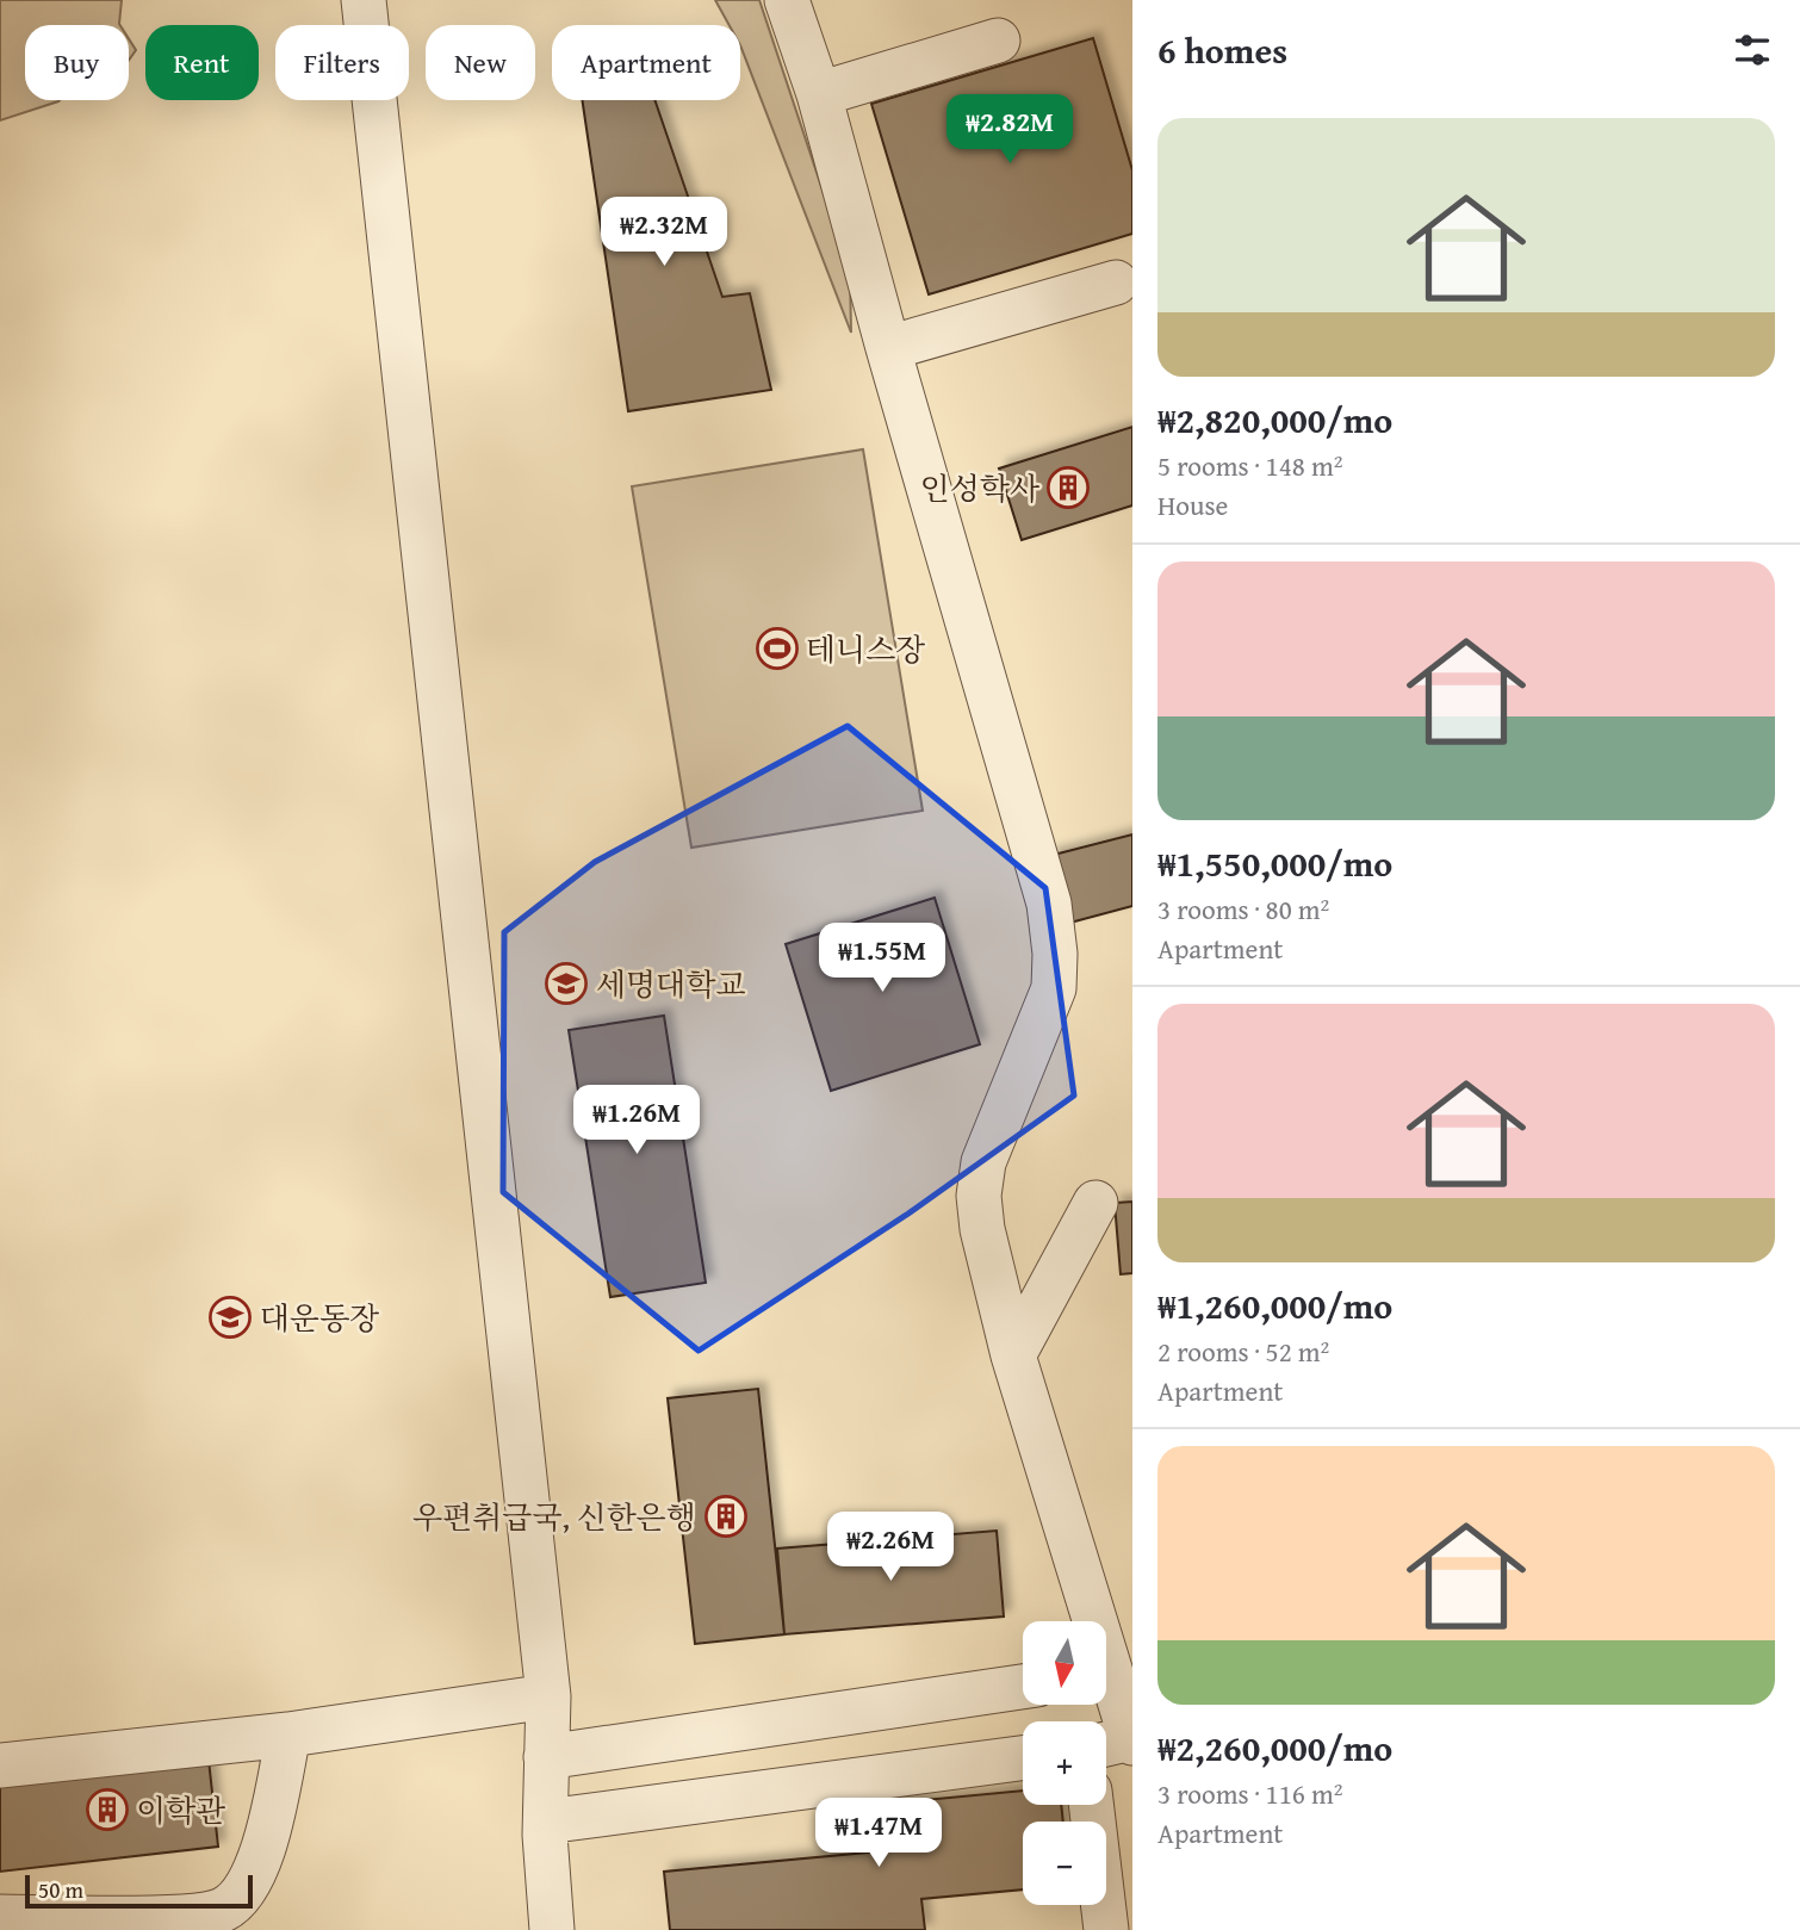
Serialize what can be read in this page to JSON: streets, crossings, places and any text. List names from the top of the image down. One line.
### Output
{"places":{"building":["인성학사","우편취급국, 신한은행","이학관"],"sports":["테니스장"],"school or university":["세명대학교","대운동장"]},"scale_bar":"50 m","north":"bottom","page":{"heading":"6 homes","chip":["Buy","Rent","Filters","New","Apartment"],"price":["₩2.82M","₩2.32M","₩1.55M","₩1.26M","₩2.26M","₩1.47M"],"list":[{"name":"₩2,820,000/mo","note":"5 rooms · 148 m² · House"},{"name":"₩1,550,000/mo","note":"3 rooms · 80 m² · Apartment"},{"name":"₩1,260,000/mo","note":"2 rooms · 52 m² · Apartment"},{"name":"₩2,260,000/mo","note":"3 rooms · 116 m² · Apartment"}],"map_buttons":["+","−"],"scale":"50 m"}}
